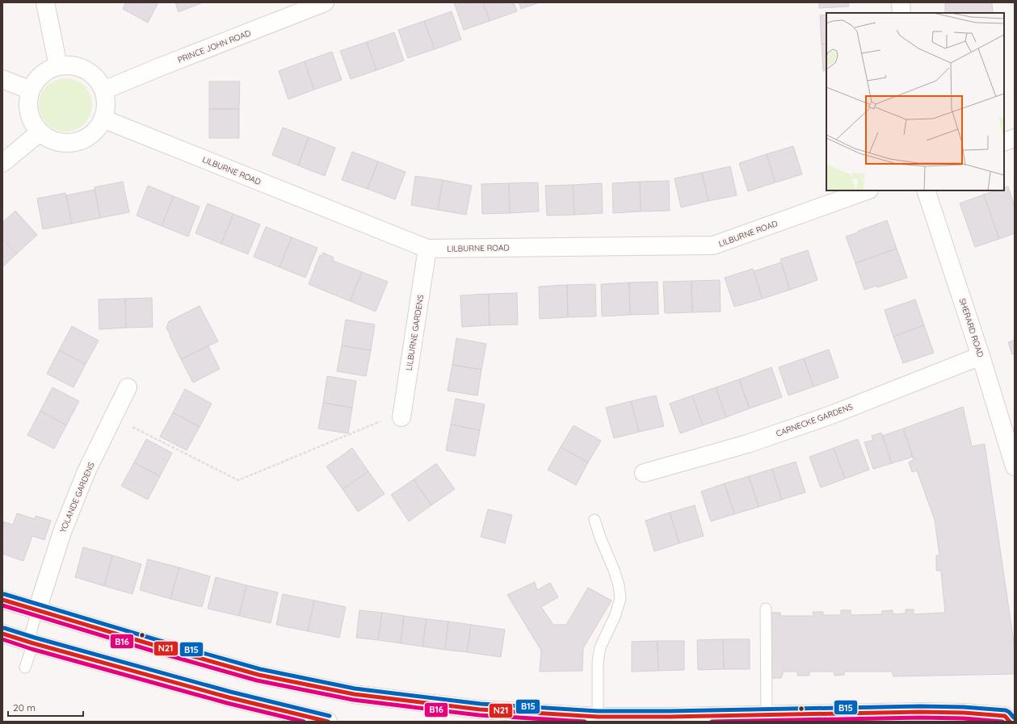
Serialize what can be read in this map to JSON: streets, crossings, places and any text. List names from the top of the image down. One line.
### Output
{"streets":{"street":["PRINCE JOHN ROAD","LILBURNE ROAD","SHERARD ROAD","LILBURNE GARDENS","CARNECKE GARDENS","YOLANDE GARDENS"]},"crossings":[["PRINCE JOHN ROAD","LILBURNE ROAD"],["LILBURNE ROAD","LILBURNE GARDENS"],["SHERARD ROAD","CARNECKE GARDENS"]],"lines":["transit line B15","transit line N21","transit line B16"],"scale_bar":"20 m"}
